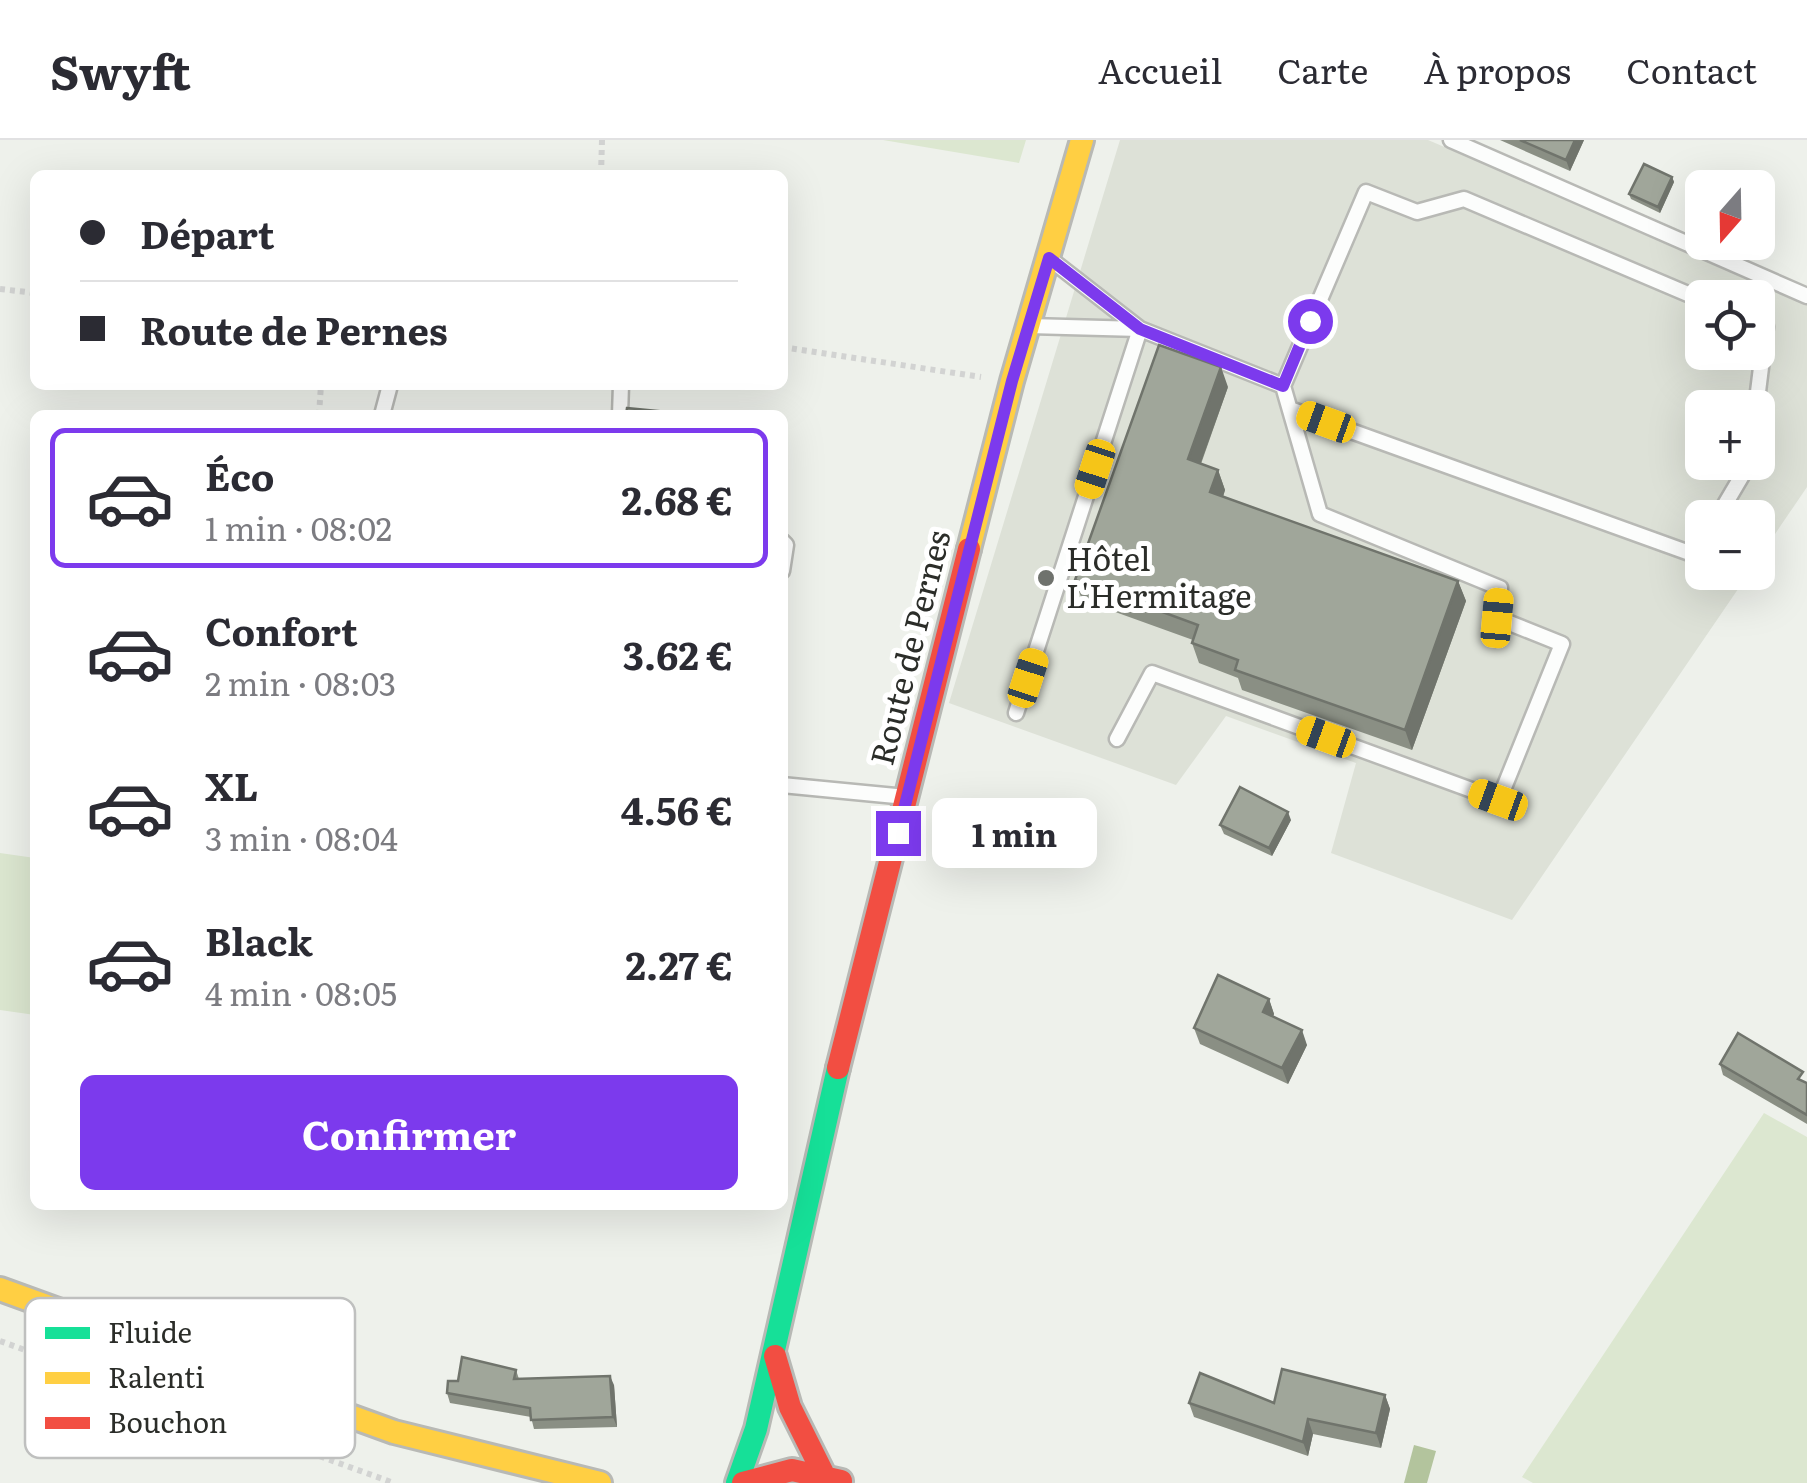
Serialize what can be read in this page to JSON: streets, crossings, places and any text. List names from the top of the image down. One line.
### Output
{"streets":{"main road":["Route de Pernes"]},"places":["Hôtel L'Hermitage"],"legend":["Fluide","Ralenti","Bouchon"],"north":"bottom","page":{"header":"Swyft","nav":["Accueil","Carte","À propos","Contact"],"map_buttons":["+","−"],"banner":["Départ","Route de Pernes"],"list":[{"name":"Éco","note":"1 min · 08:02","value":"2.68 €"},{"name":"Confort","note":"2 min · 08:03","value":"3.62 €"},{"name":"XL","note":"3 min · 08:04","value":"4.56 €"},{"name":"Black","note":"4 min · 08:05","value":"2.27 €"}],"bubble":"1 min","buttons":"Confirmer"}}
